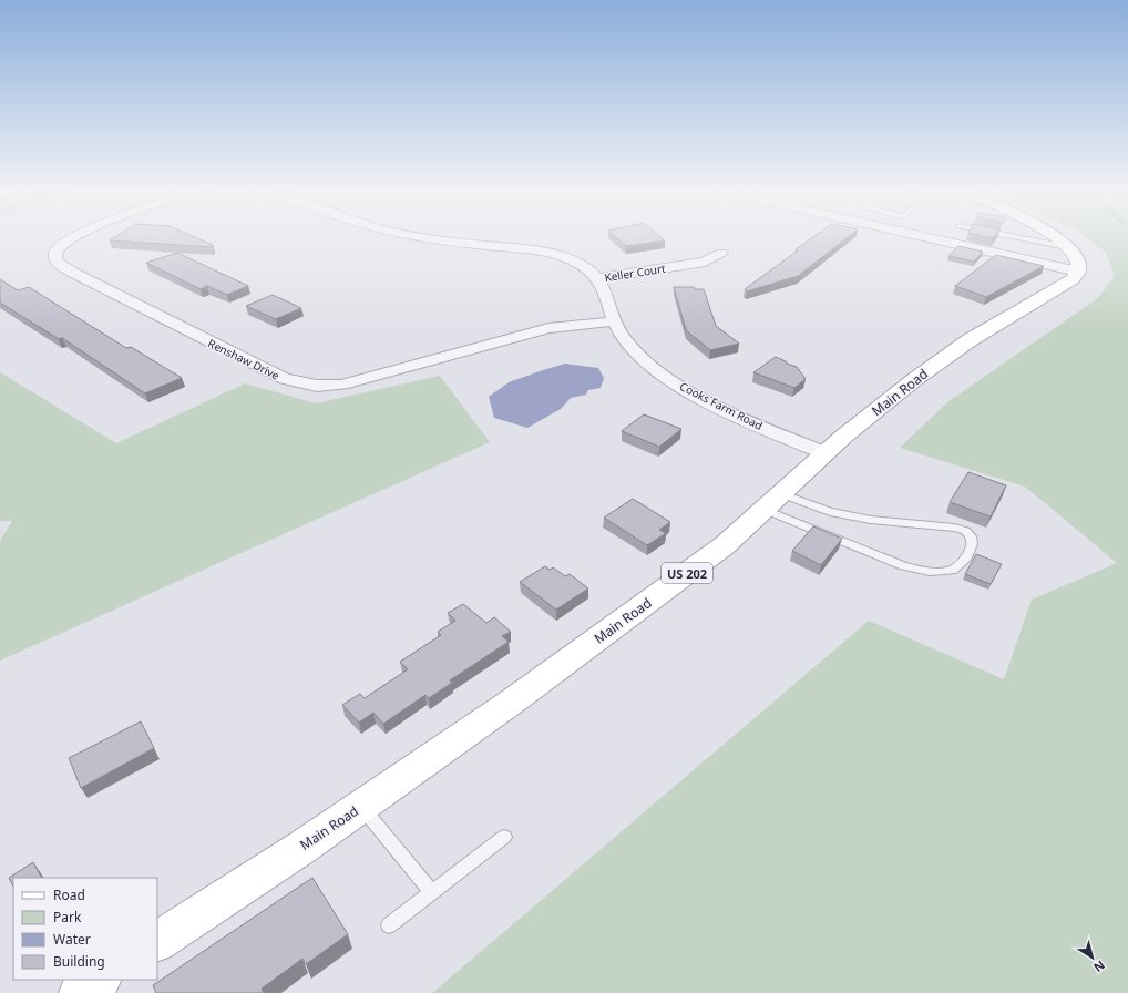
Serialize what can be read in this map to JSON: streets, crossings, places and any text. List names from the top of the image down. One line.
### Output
{"streets":{"main road":["Main Road","US 202"],"street":["Keller Court","Renshaw Drive","Cooks Farm Road"]},"crossings":[["Keller Court","Cooks Farm Road"],["Renshaw Drive","Cooks Farm Road"],["Main Road","Cooks Farm Road"]],"legend":["Road","Park","Water","Building"],"north":"bottom right"}
